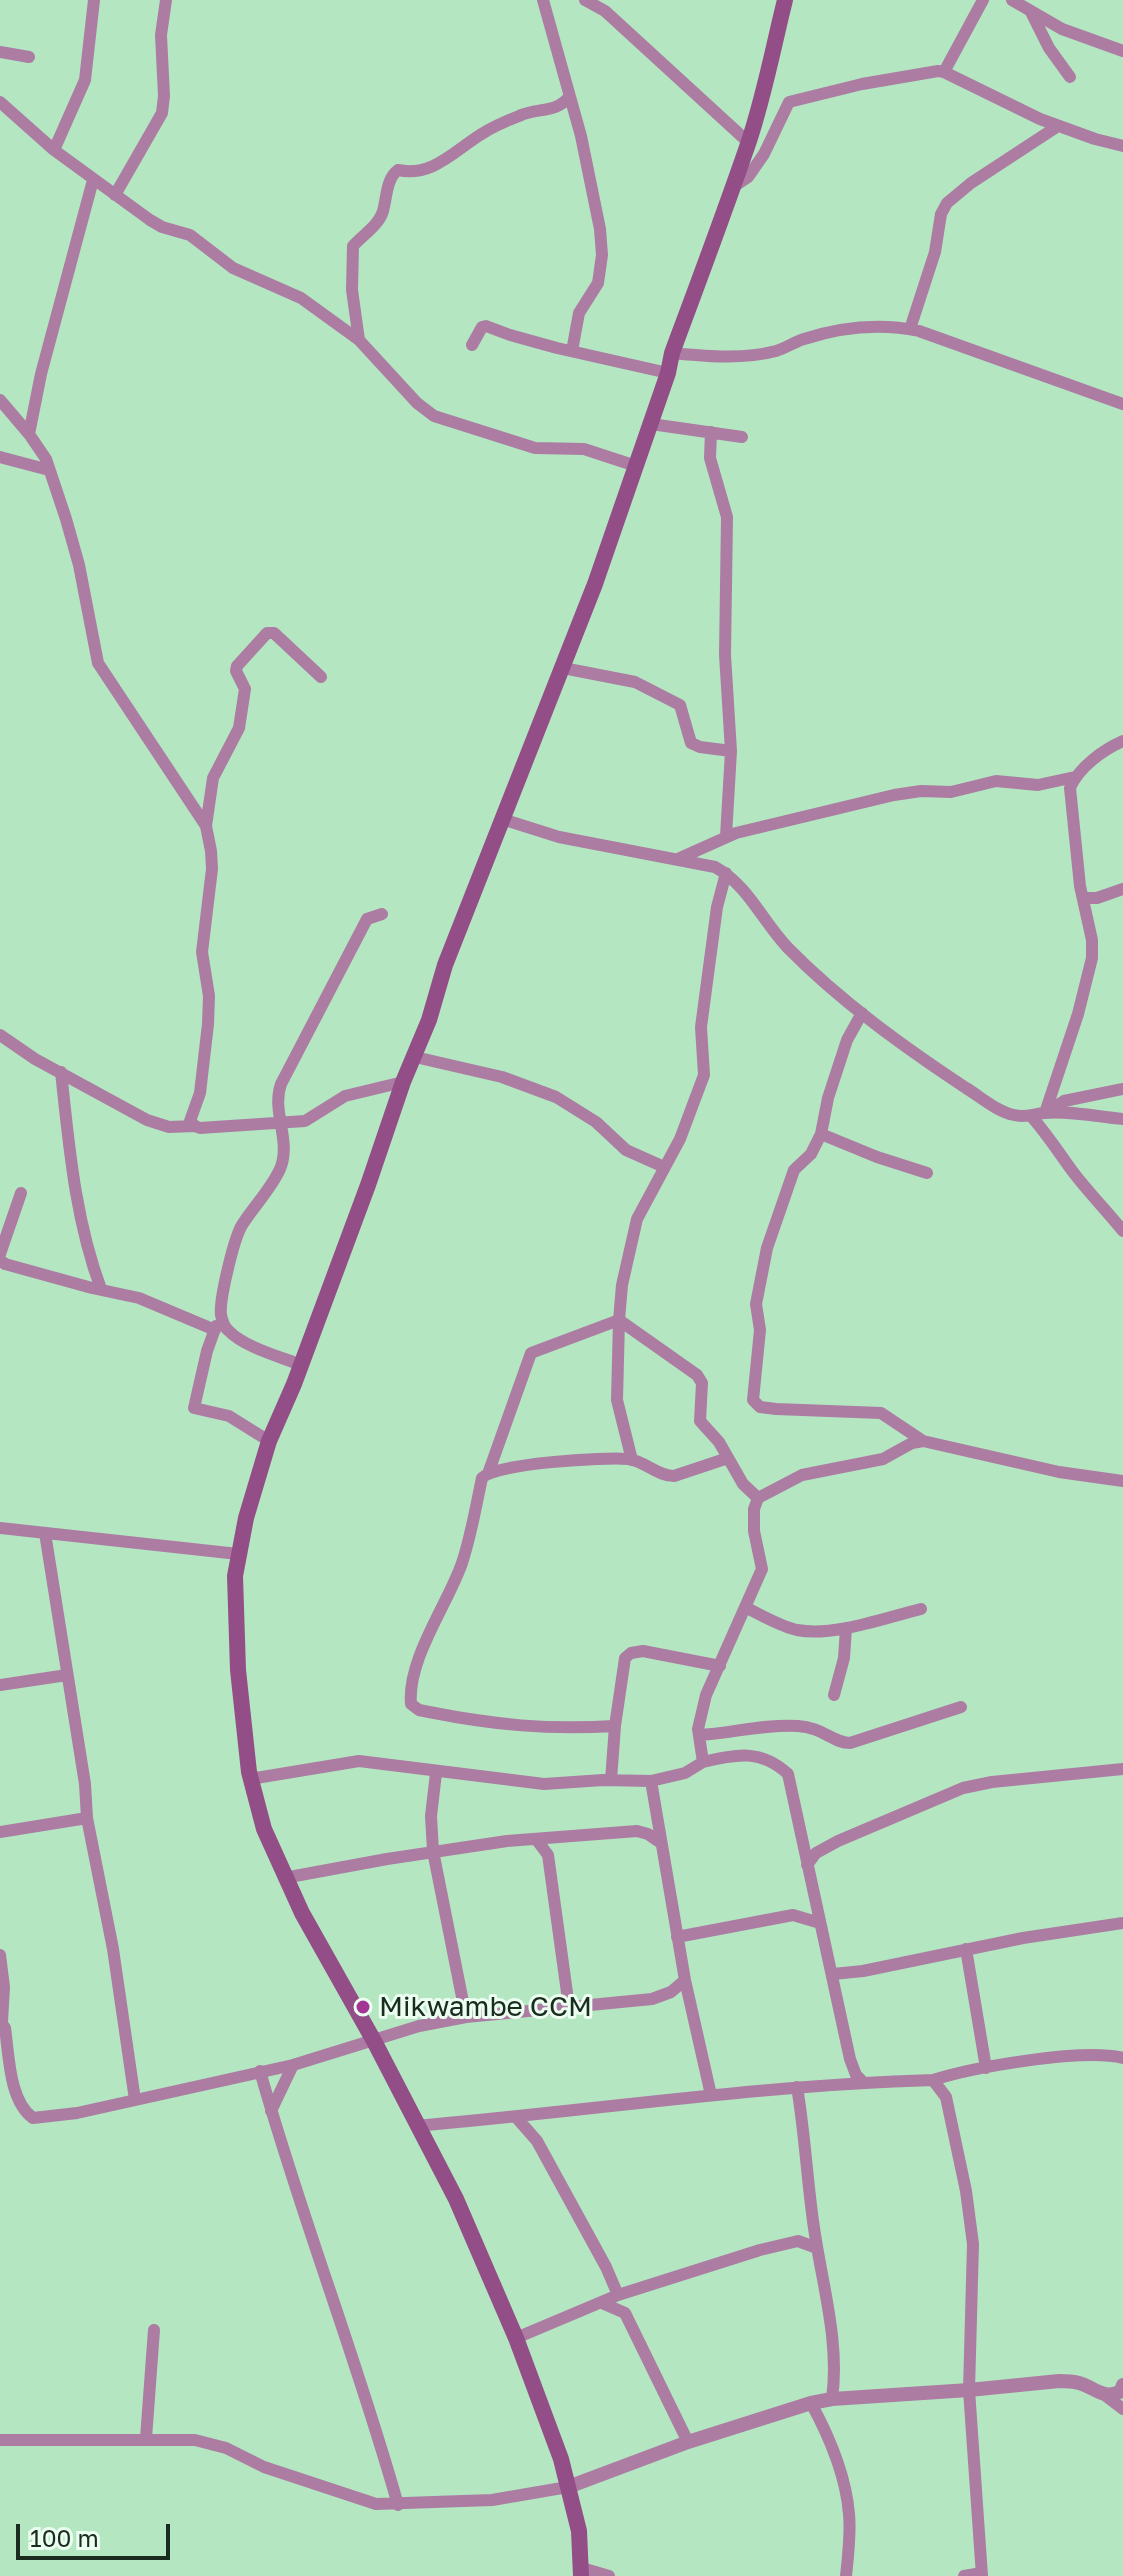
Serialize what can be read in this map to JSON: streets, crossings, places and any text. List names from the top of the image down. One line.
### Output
{"places":["Mikwambe CCM"],"scale_bar":"100 m"}
